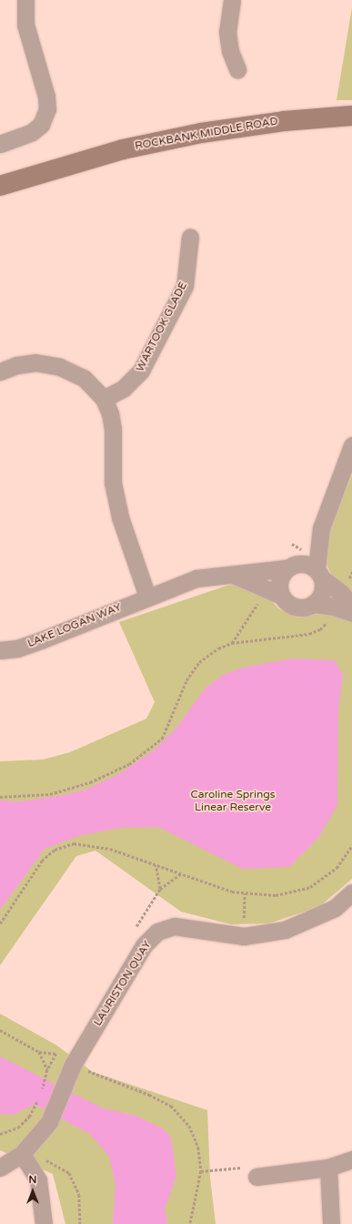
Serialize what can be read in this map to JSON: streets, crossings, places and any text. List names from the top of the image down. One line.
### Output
{"streets":{"street":["ROCKBANK MIDDLE ROAD","WARTOOK GLADE","LAKE LOGAN WAY","LAURISTON QUAY"]},"parks":["Caroline Springs Linear Reserve"],"north":"top"}
